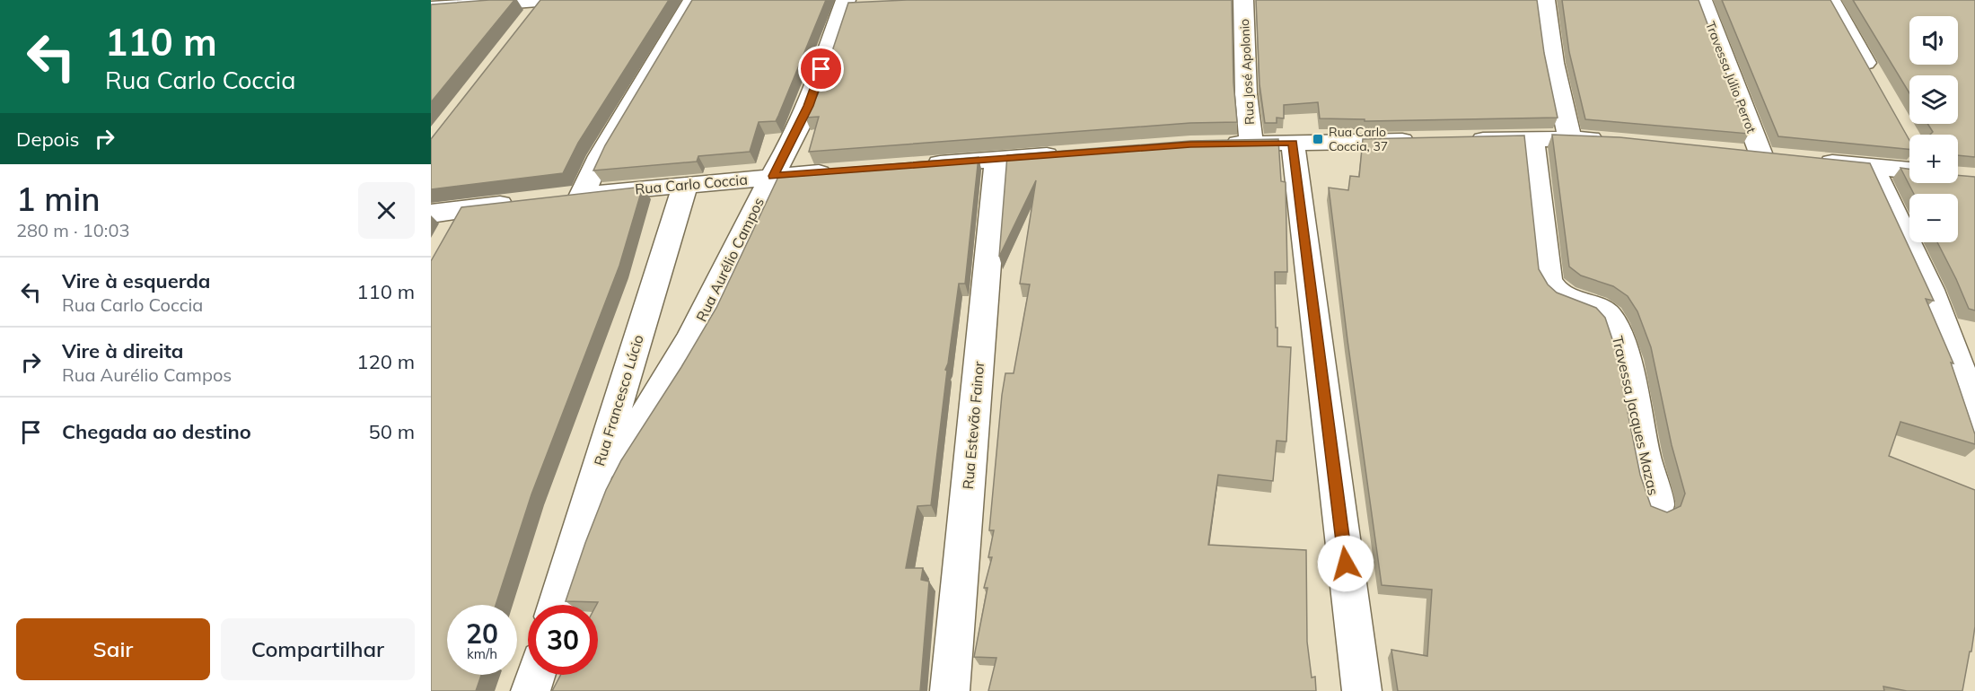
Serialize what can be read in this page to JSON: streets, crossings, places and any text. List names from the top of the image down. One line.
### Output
{"streets":{"street":["Rua José Apolonio","Travessa Júlio Perrot","Rua Carlo Coccia","Rua Aurélio Campos","Rua Francesco Lúcio","Travessa Jacques Mazas","Rua Estevão Fainor"]},"crossings":[["Rua Carlo Coccia","Rua Aurélio Campos"],["Rua Carlo Coccia","Rua Francesco Lúcio"],["Rua Aurélio Campos","Rua Francesco Lúcio"]],"places":{"transit":["Rua Carlo Coccia, 37"]},"page":{"turn":["110 m","Rua Carlo Coccia"],"map_buttons":["+","−"],"then":"Depois","heading":["1 min","280 m · 10:03"],"list":[{"name":"Vire à esquerda","note":"Rua Carlo Coccia","value":"110 m"},{"name":"Vire à direita","note":"Rua Aurélio Campos","value":"120 m"},{"name":"Chegada ao destino","value":"50 m"}],"speed":"20 km/h","limit":"30","buttons":["Sair","Compartilhar"]}}
